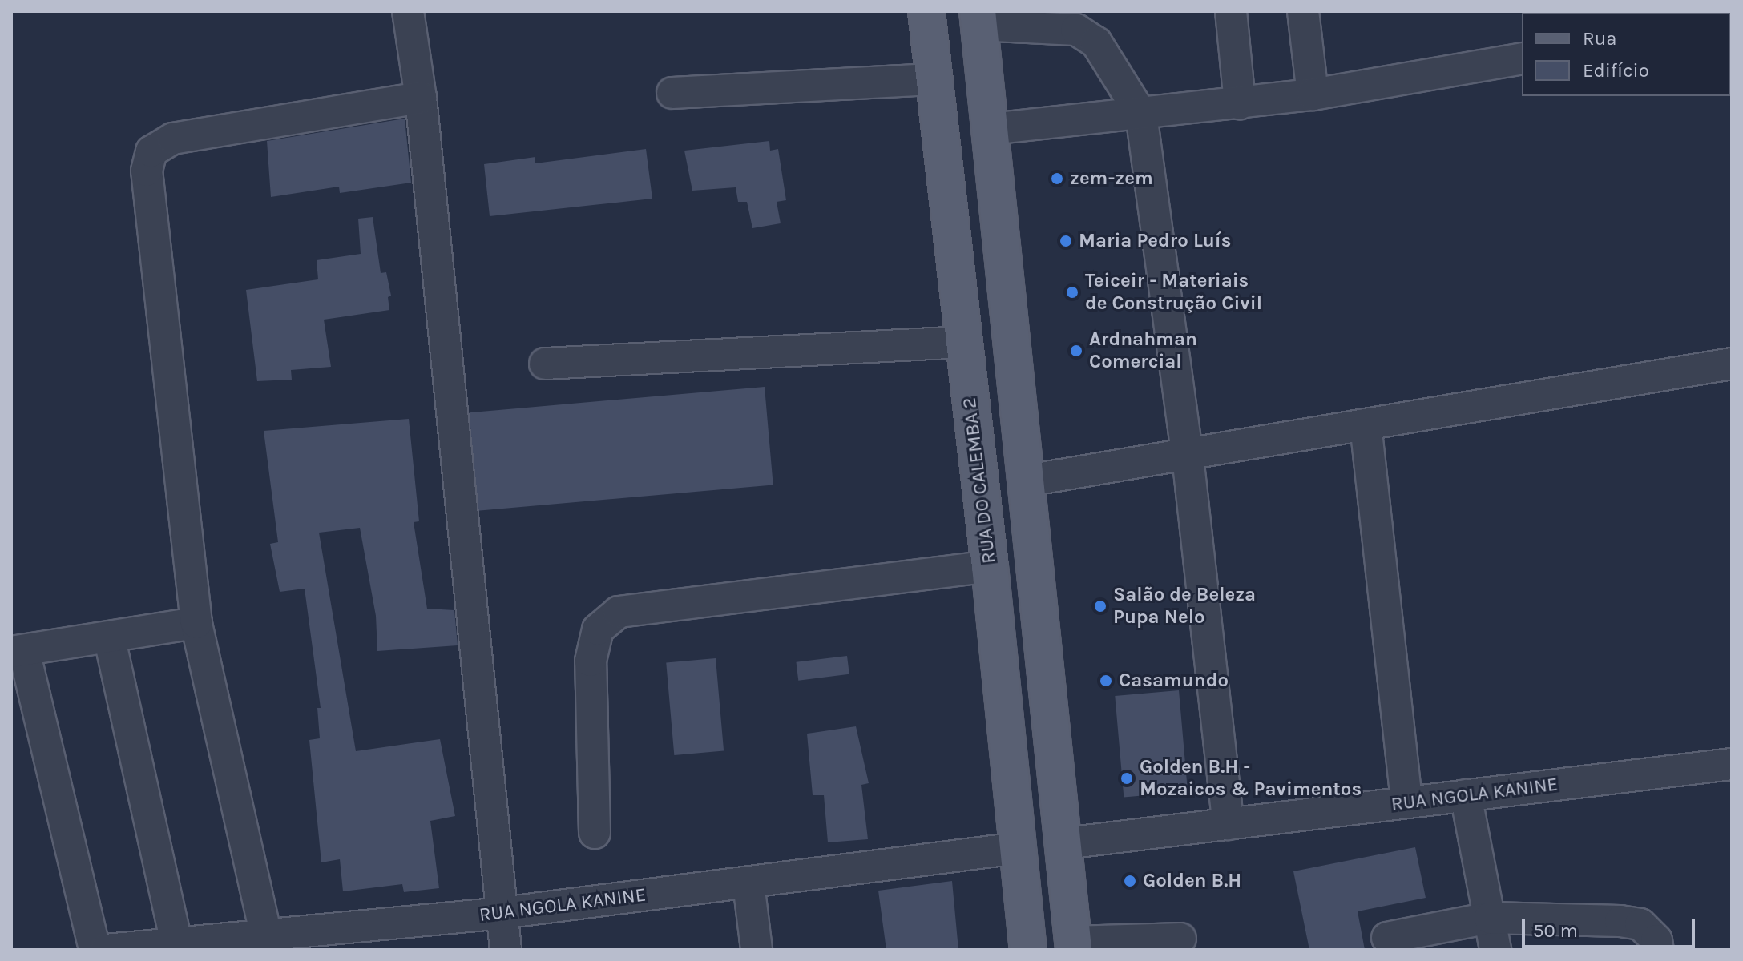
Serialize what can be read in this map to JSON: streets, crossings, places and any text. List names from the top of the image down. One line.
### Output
{"streets":{"main road":["RUA DO CALEMBA 2"],"street":["RUA NGOLA KANINE"]},"crossings":[["RUA DO CALEMBA 2","RUA NGOLA KANINE"]],"places":["zem-zem","Maria Pedro Luís","Teiceir - Materiais de Construção Civil","Ardnahman Comercial","Salão de Beleza Pupa Nelo","Casamundo","Golden B.H - Mozaicos & Pavimentos","Golden B.H"],"legend":["Rua","Edifício"],"scale_bar":"50 m"}
